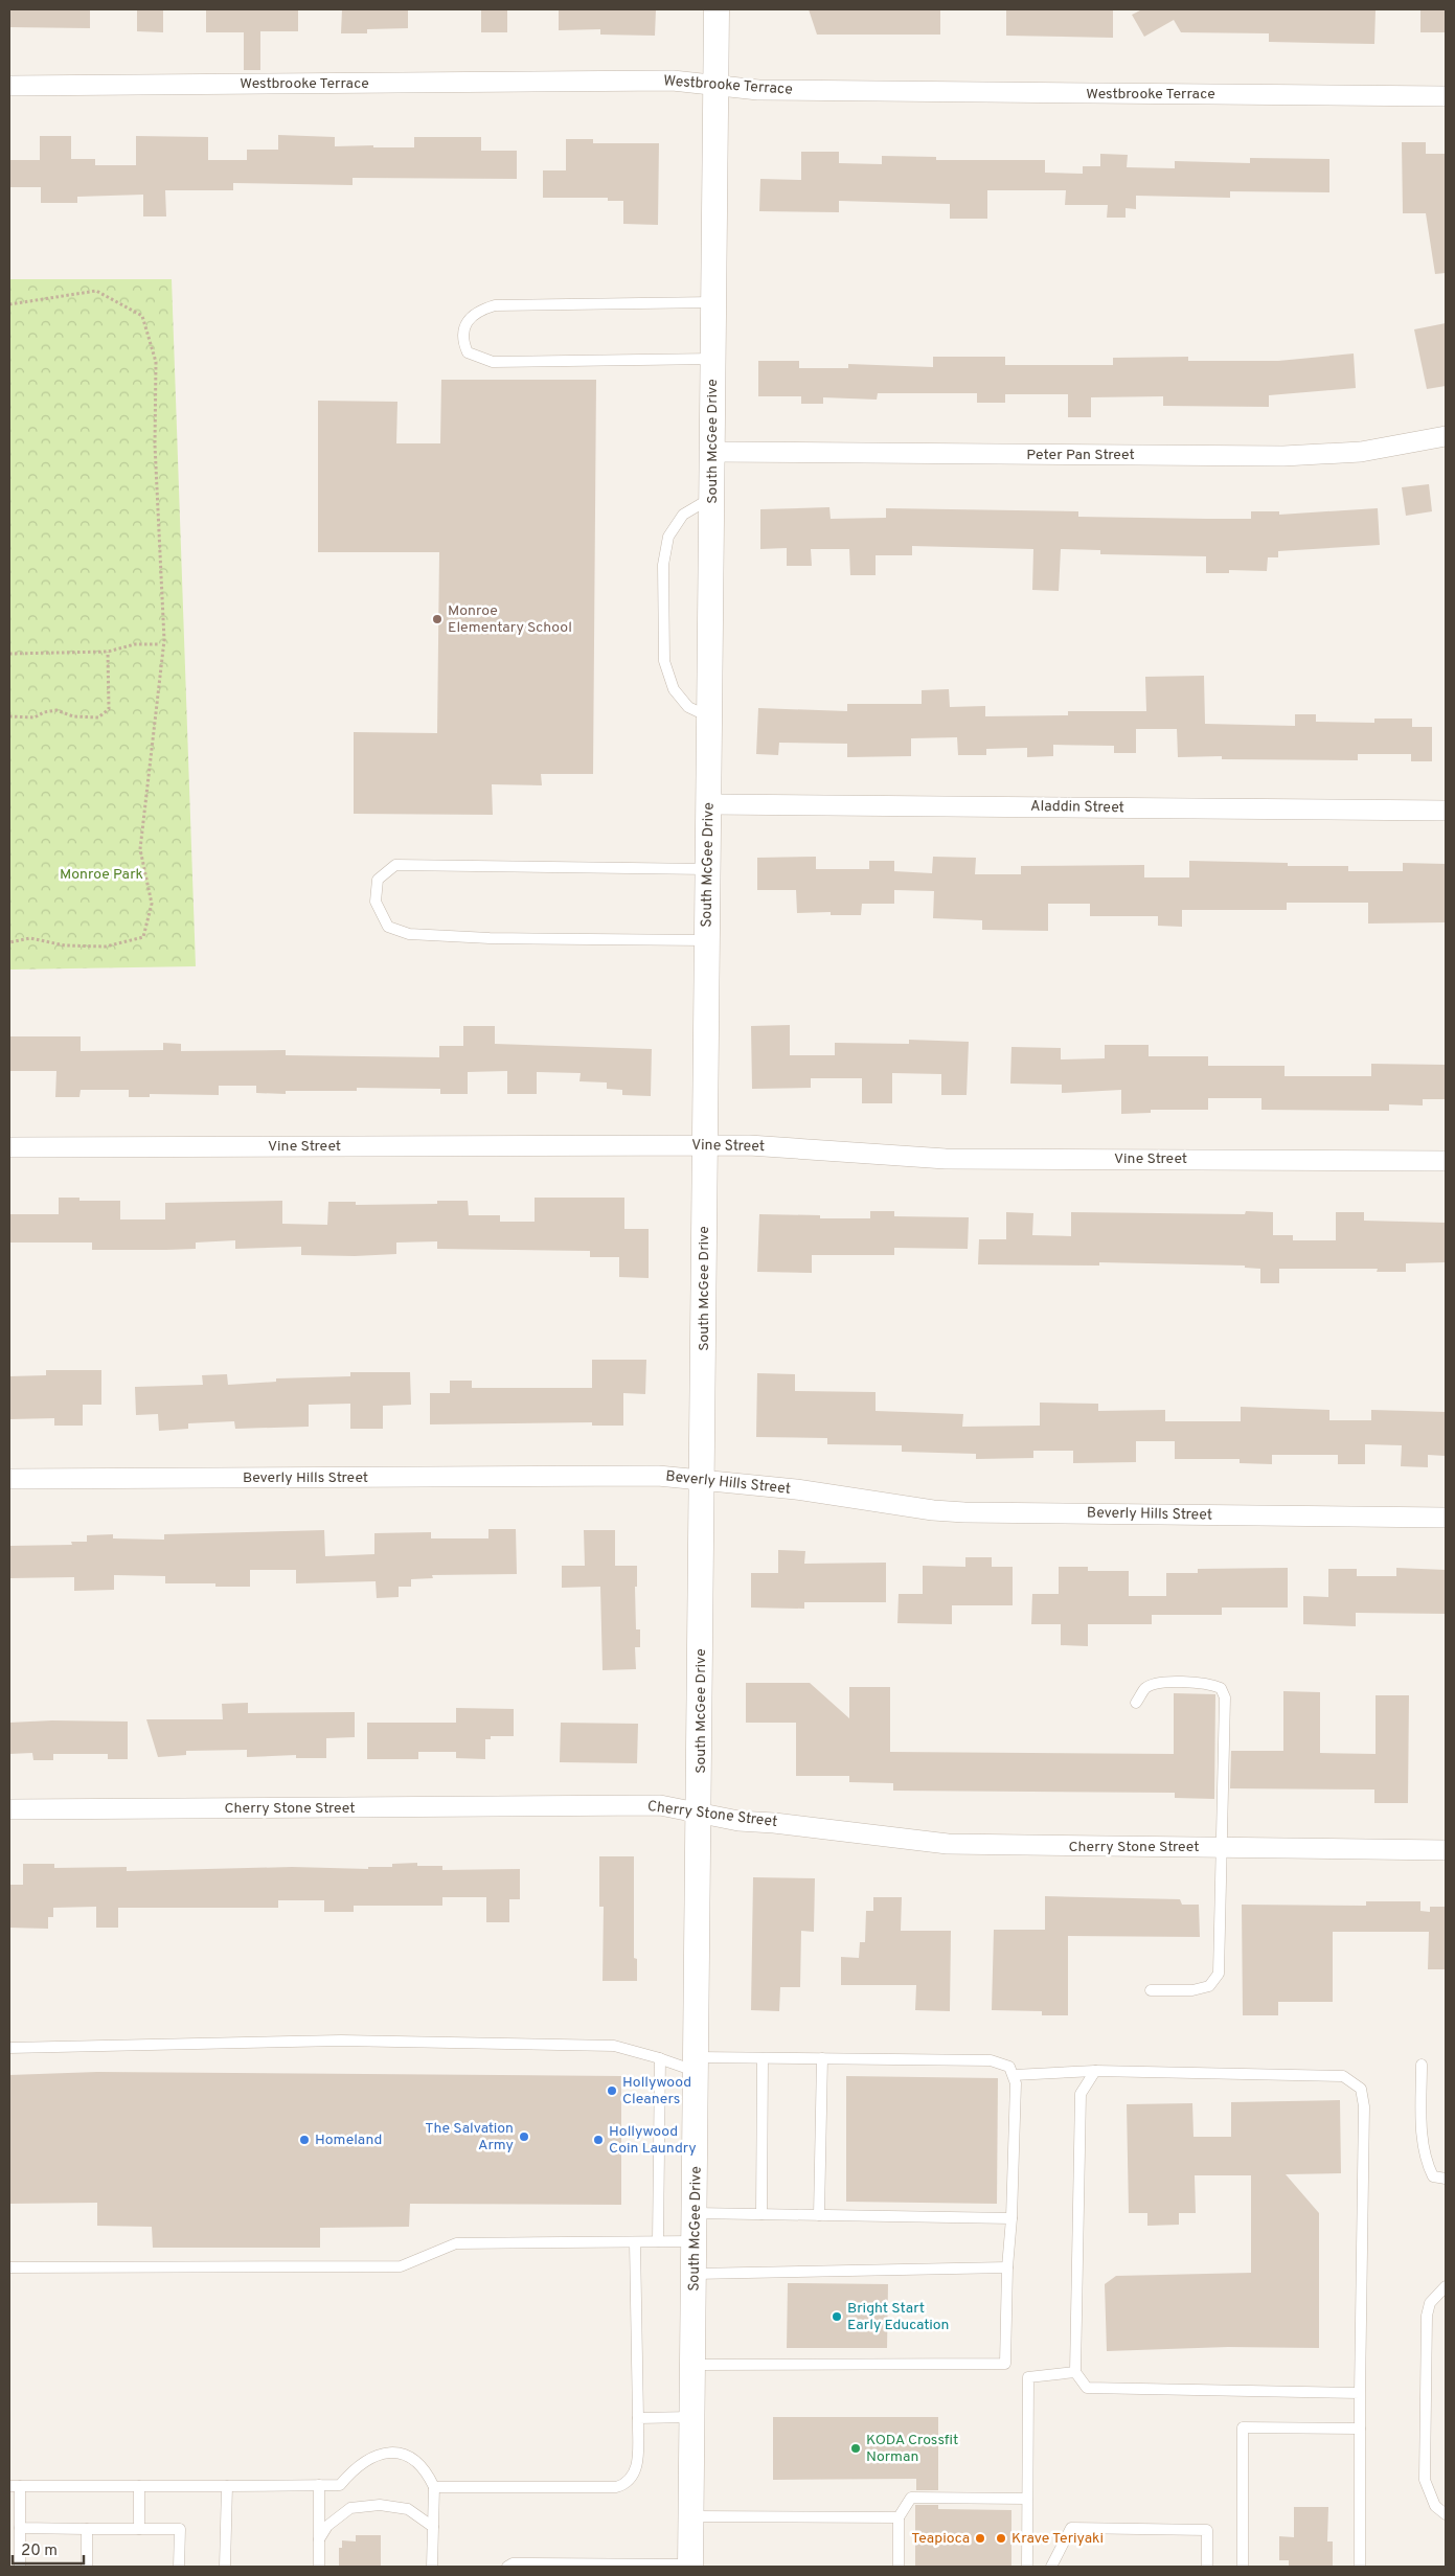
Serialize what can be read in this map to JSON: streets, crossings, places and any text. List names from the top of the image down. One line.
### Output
{"streets":{"street":["Westbrooke Terrace","South McGee Drive","Peter Pan Street","Aladdin Street","Vine Street","Beverly Hills Street","Cherry Stone Street"]},"crossings":[["Westbrooke Terrace","South McGee Drive"],["South McGee Drive","Peter Pan Street"],["South McGee Drive","Aladdin Street"],["South McGee Drive","Vine Street"],["South McGee Drive","Beverly Hills Street"],["South McGee Drive","Cherry Stone Street"]],"parks":["Monroe Park"],"places":["Monroe Elementary School","Hollywood Cleaners","The Salvation Army","Homeland","Hollywood Coin Laundry","Bright Start Early Education","KODA Crossfit Norman","Teapioca","Krave Teriyaki"],"scale_bar":"20 m"}
